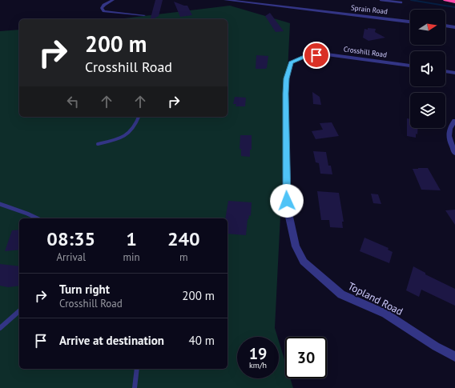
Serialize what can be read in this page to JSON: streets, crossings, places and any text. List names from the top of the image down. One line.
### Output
{"streets":{"street":["Sprain Road","Crosshill Road","Topland Road"]},"crossings":[["Crosshill Road","Topland Road"]],"north":"right","page":{"turn":["200 m","Crosshill Road"],"eta":["08:35","Arrival","1","min","240","m"],"list":[{"name":"Turn right","note":"Crosshill Road","value":"200 m"},{"name":"Arrive at destination","value":"40 m"}],"speed":"19 km/h","limit":"30"}}
